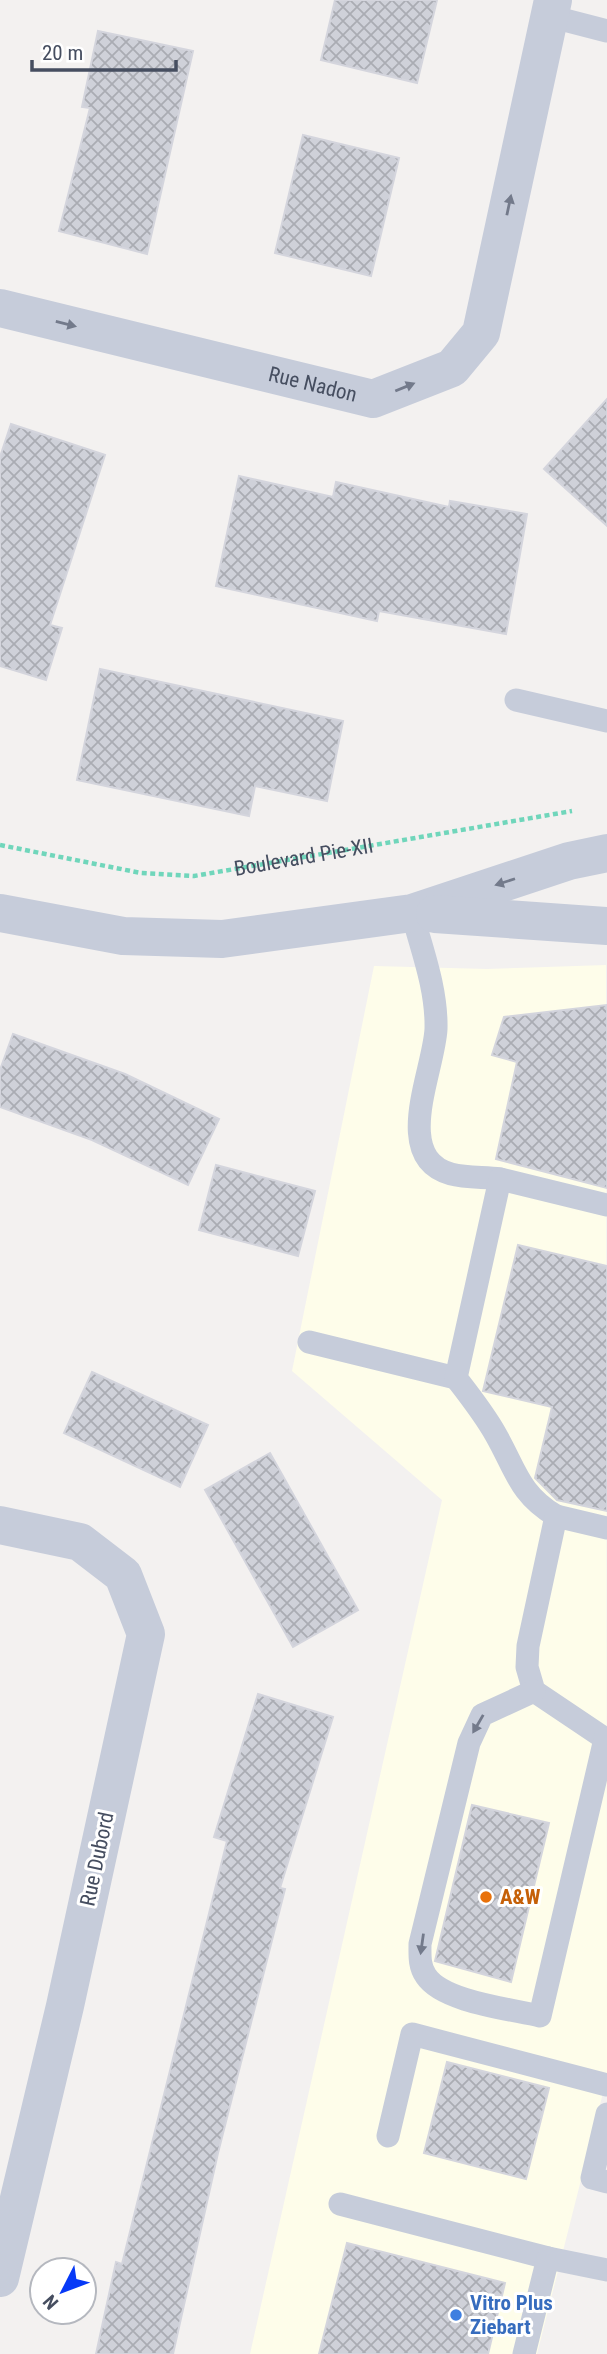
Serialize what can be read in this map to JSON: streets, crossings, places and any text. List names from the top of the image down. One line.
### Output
{"streets":{"street":["Rue Nadon","Rue Dubord"],"path":["Boulevard Pie-XII"]},"places":["A&W","Vitro Plus Ziebart"],"scale_bar":"20 m","north":"bottom left"}
